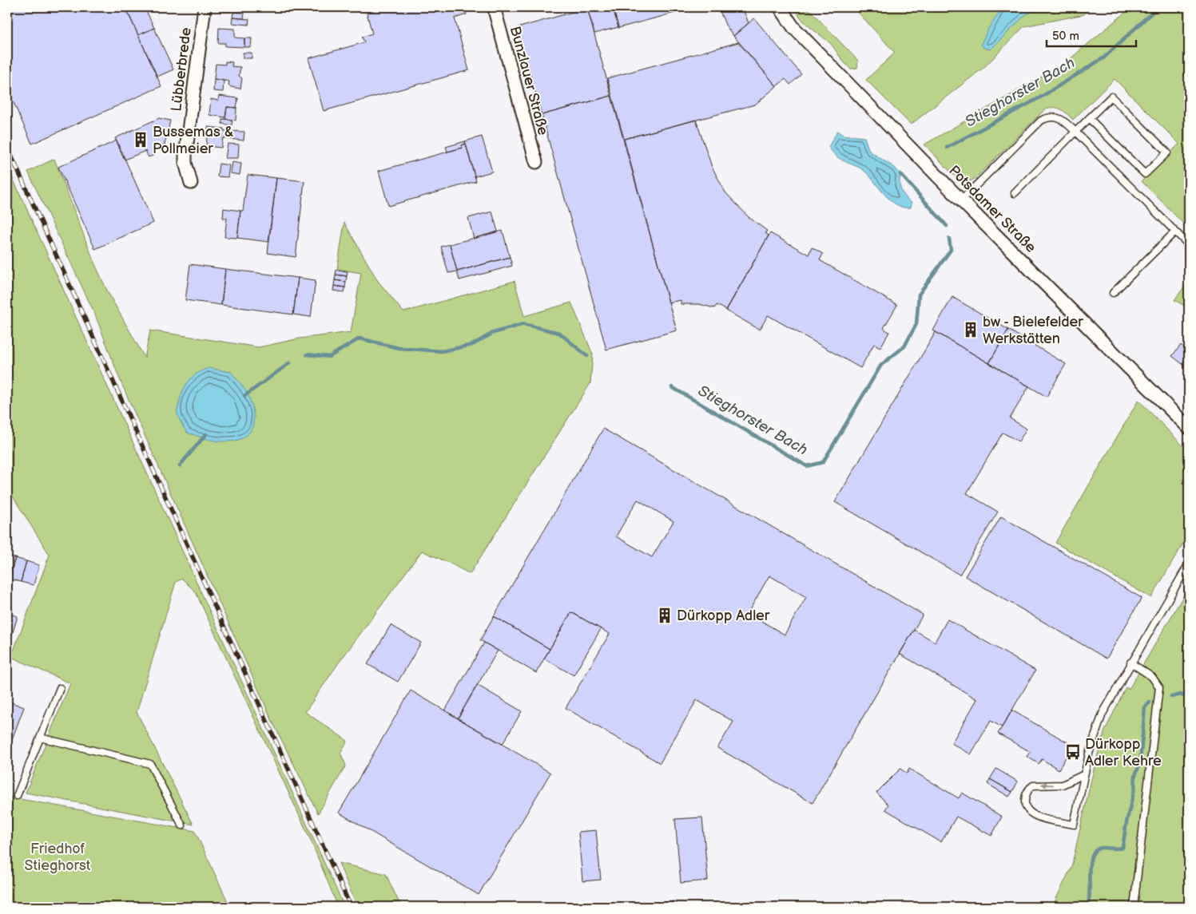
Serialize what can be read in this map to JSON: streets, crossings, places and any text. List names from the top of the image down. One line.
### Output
{"streets":{"street":["Lübberbrede","Bunzlauer Straße","Potsdamer Straße"]},"water":["Stieghorster Bach"],"parks":["Friedhof Stieghorst"],"places":{"building":["Bussemas & Pollmeier","bw - Bielefelder Werkstätten","Dürkopp Adler"],"bus stop":["Dürkopp Adler Kehre"]},"scale_bar":"50 m"}
